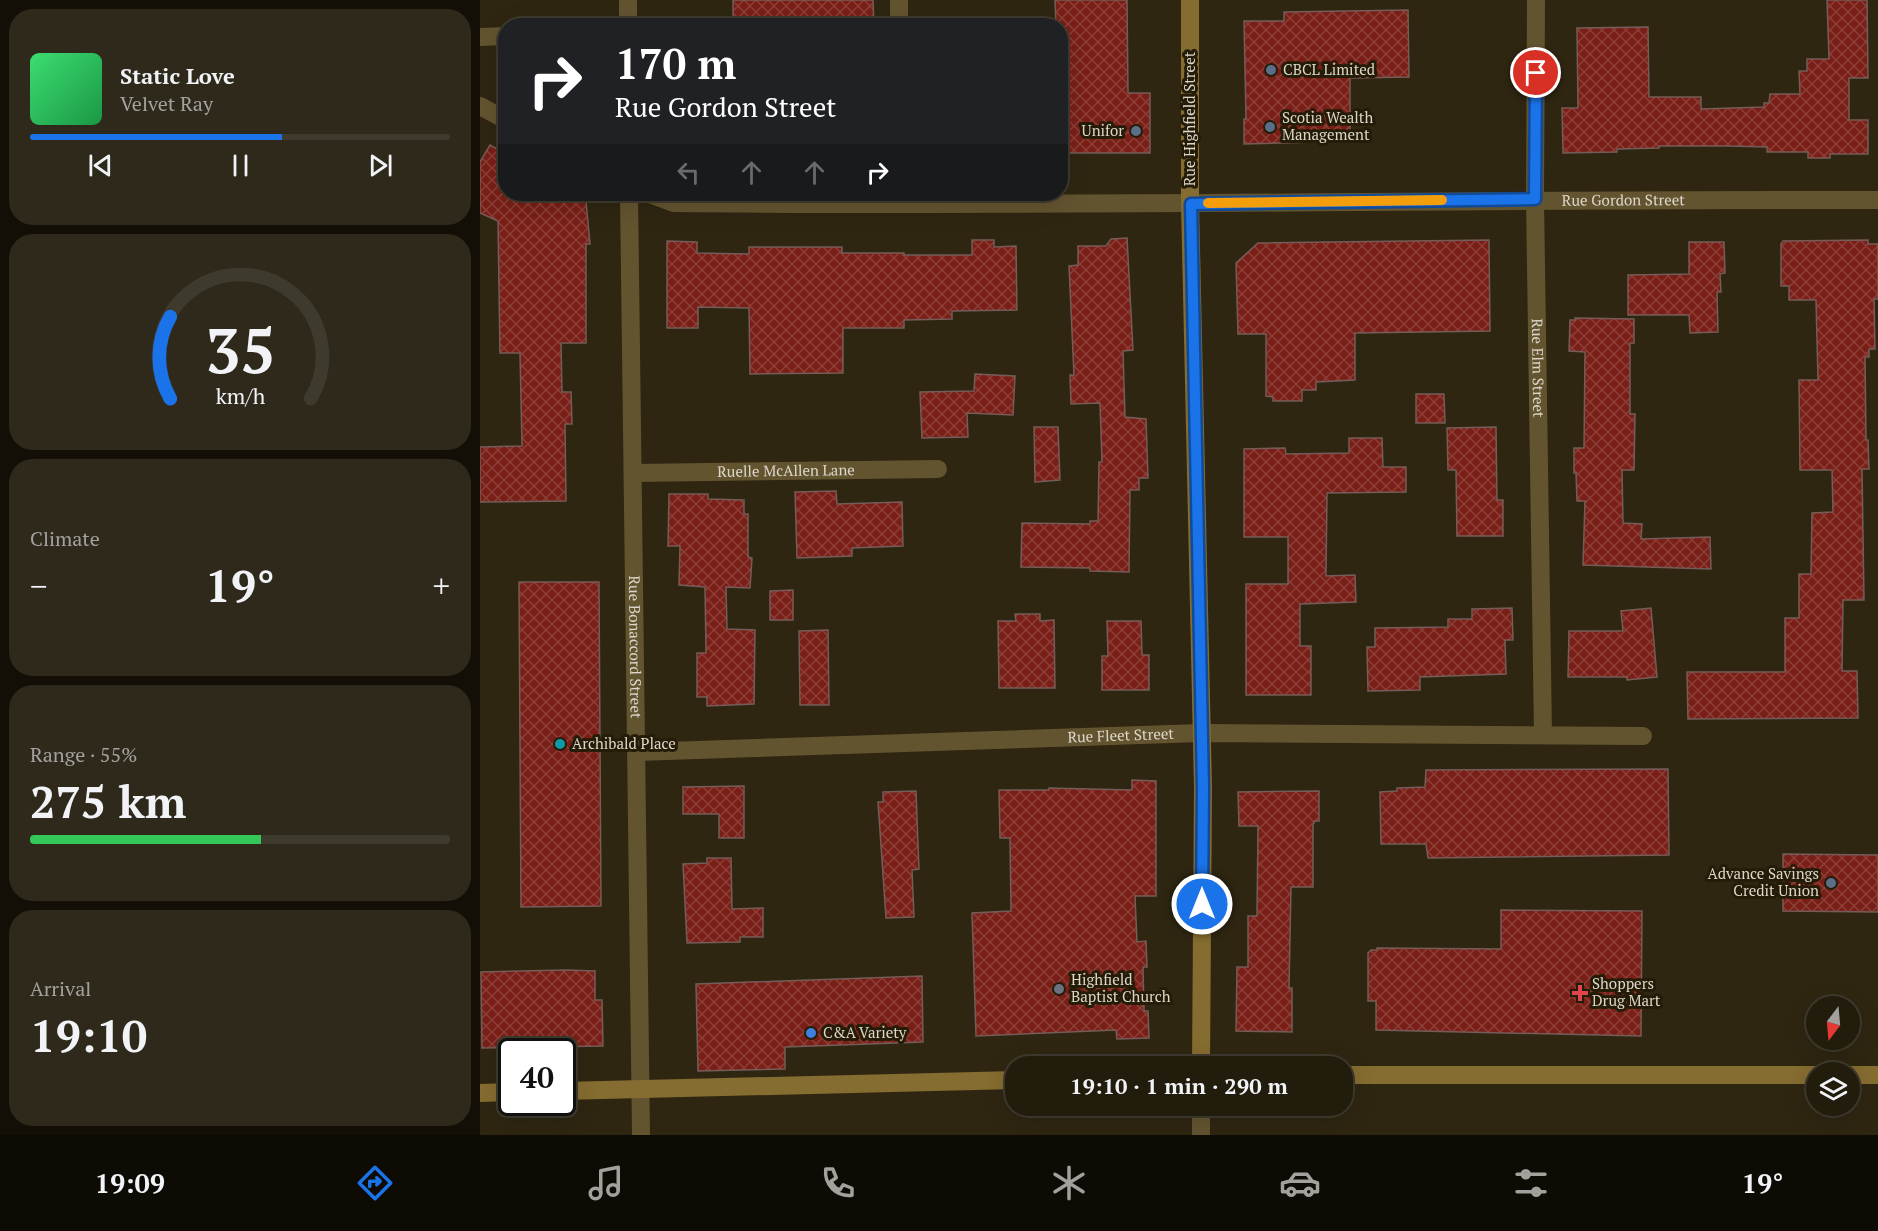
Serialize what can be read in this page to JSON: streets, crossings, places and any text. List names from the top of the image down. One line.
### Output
{"streets":{"street":["Rue Highfield Street","Rue Gordon Street","Rue Elm Street","Ruelle McAllen Lane","Rue Bonaccord Street","Rue Fleet Street"]},"crossings":[["Rue Highfield Street","Rue Gordon Street"],["Rue Highfield Street","Rue Fleet Street"],["Rue Gordon Street","Rue Elm Street"],["Rue Elm Street","Rue Fleet Street"],["Ruelle McAllen Lane","Rue Bonaccord Street"],["Rue Bonaccord Street","Rue Fleet Street"]],"places":{"other":["CBCL Limited","Scotia Wealth Management","Unifor","Archibald Place","Advance Savings Credit Union","Highfield Baptist Church","C&A Variety"],"health":["Shoppers Drug Mart"]},"north":"bottom","page":{"turn":["170 m","Rue Gordon Street"],"song":["Static Love","Velvet Ray"],"tile":["Climate",["Range · 55%","275 km"],["Arrival","19:10"]],"heat":["−","19°","+"],"limit":"40","trip":"19:10 · 1 min · 290 m","tabs":["19:09","19°"],"gauge":["35","km/h"]}}
